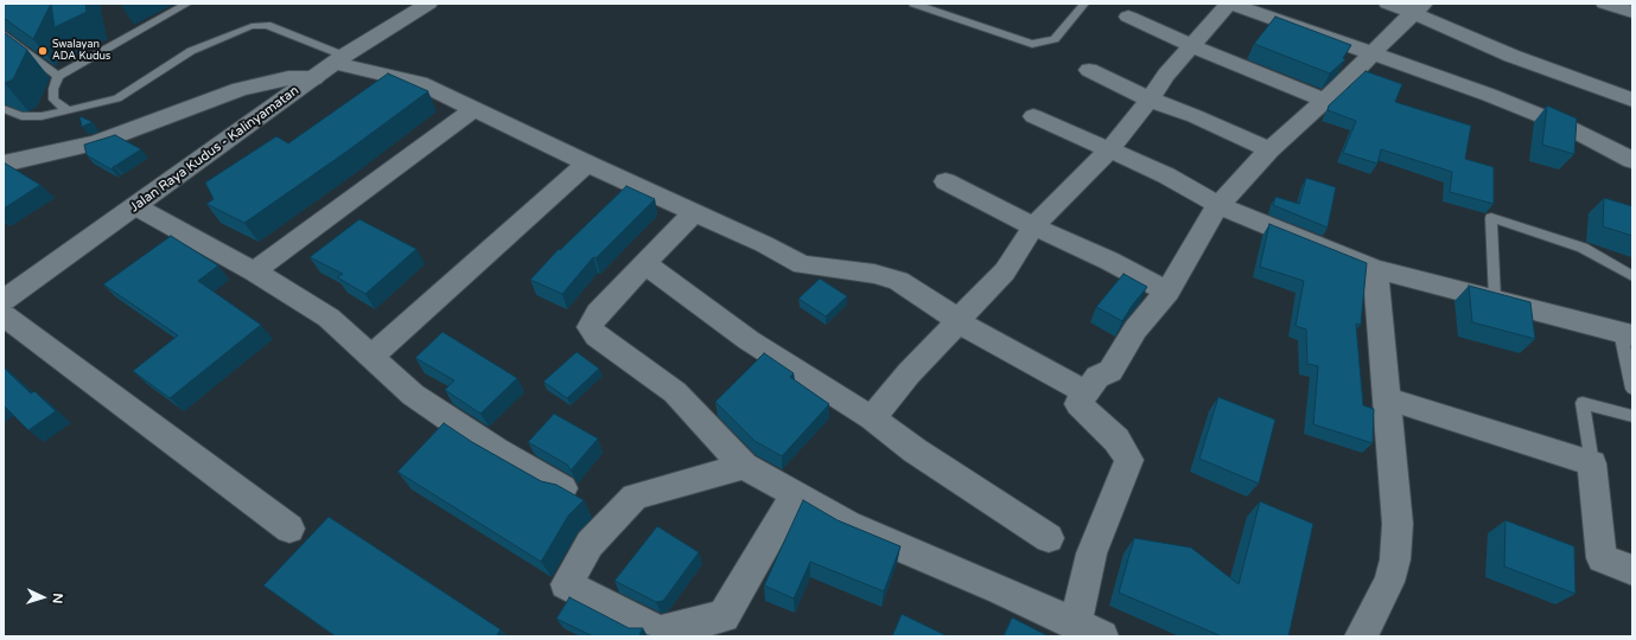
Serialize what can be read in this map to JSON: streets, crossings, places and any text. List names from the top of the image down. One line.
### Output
{"streets":{"street":["Jalan Raya Kudus - Kalinyamatan"]},"places":["Swalayan ADA Kudus"],"north":"right"}
